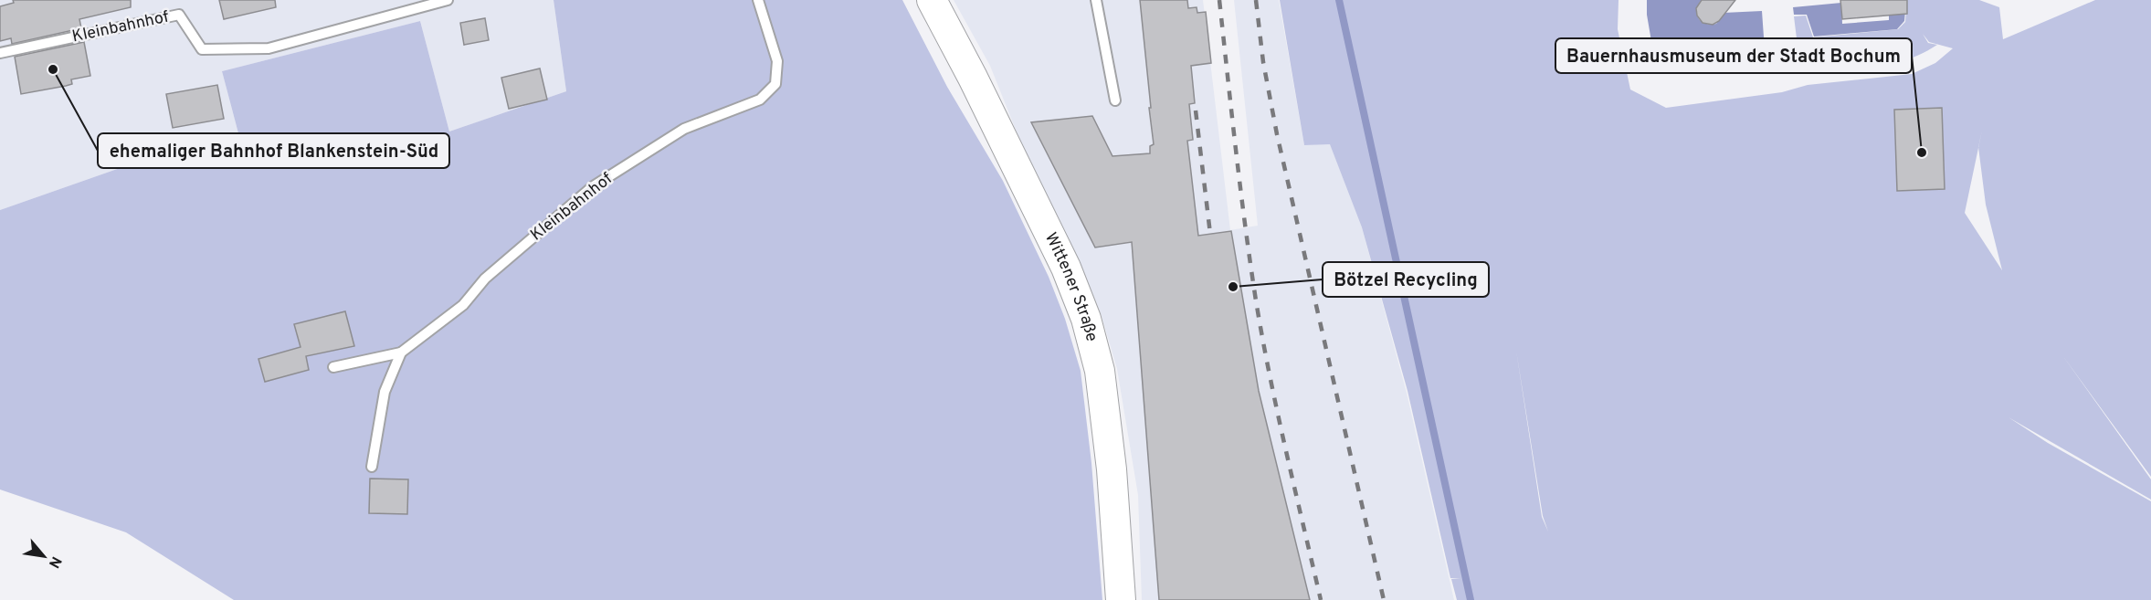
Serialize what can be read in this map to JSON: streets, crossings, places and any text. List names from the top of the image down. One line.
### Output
{"streets":{"main road":["Wittener Straße"],"lane":["Kleinbahnhof"]},"places":["ehemaliger Bahnhof Blankenstein-Süd","Bauernhausmuseum der Stadt Bochum","Bötzel Recycling"],"north":"bottom right"}
